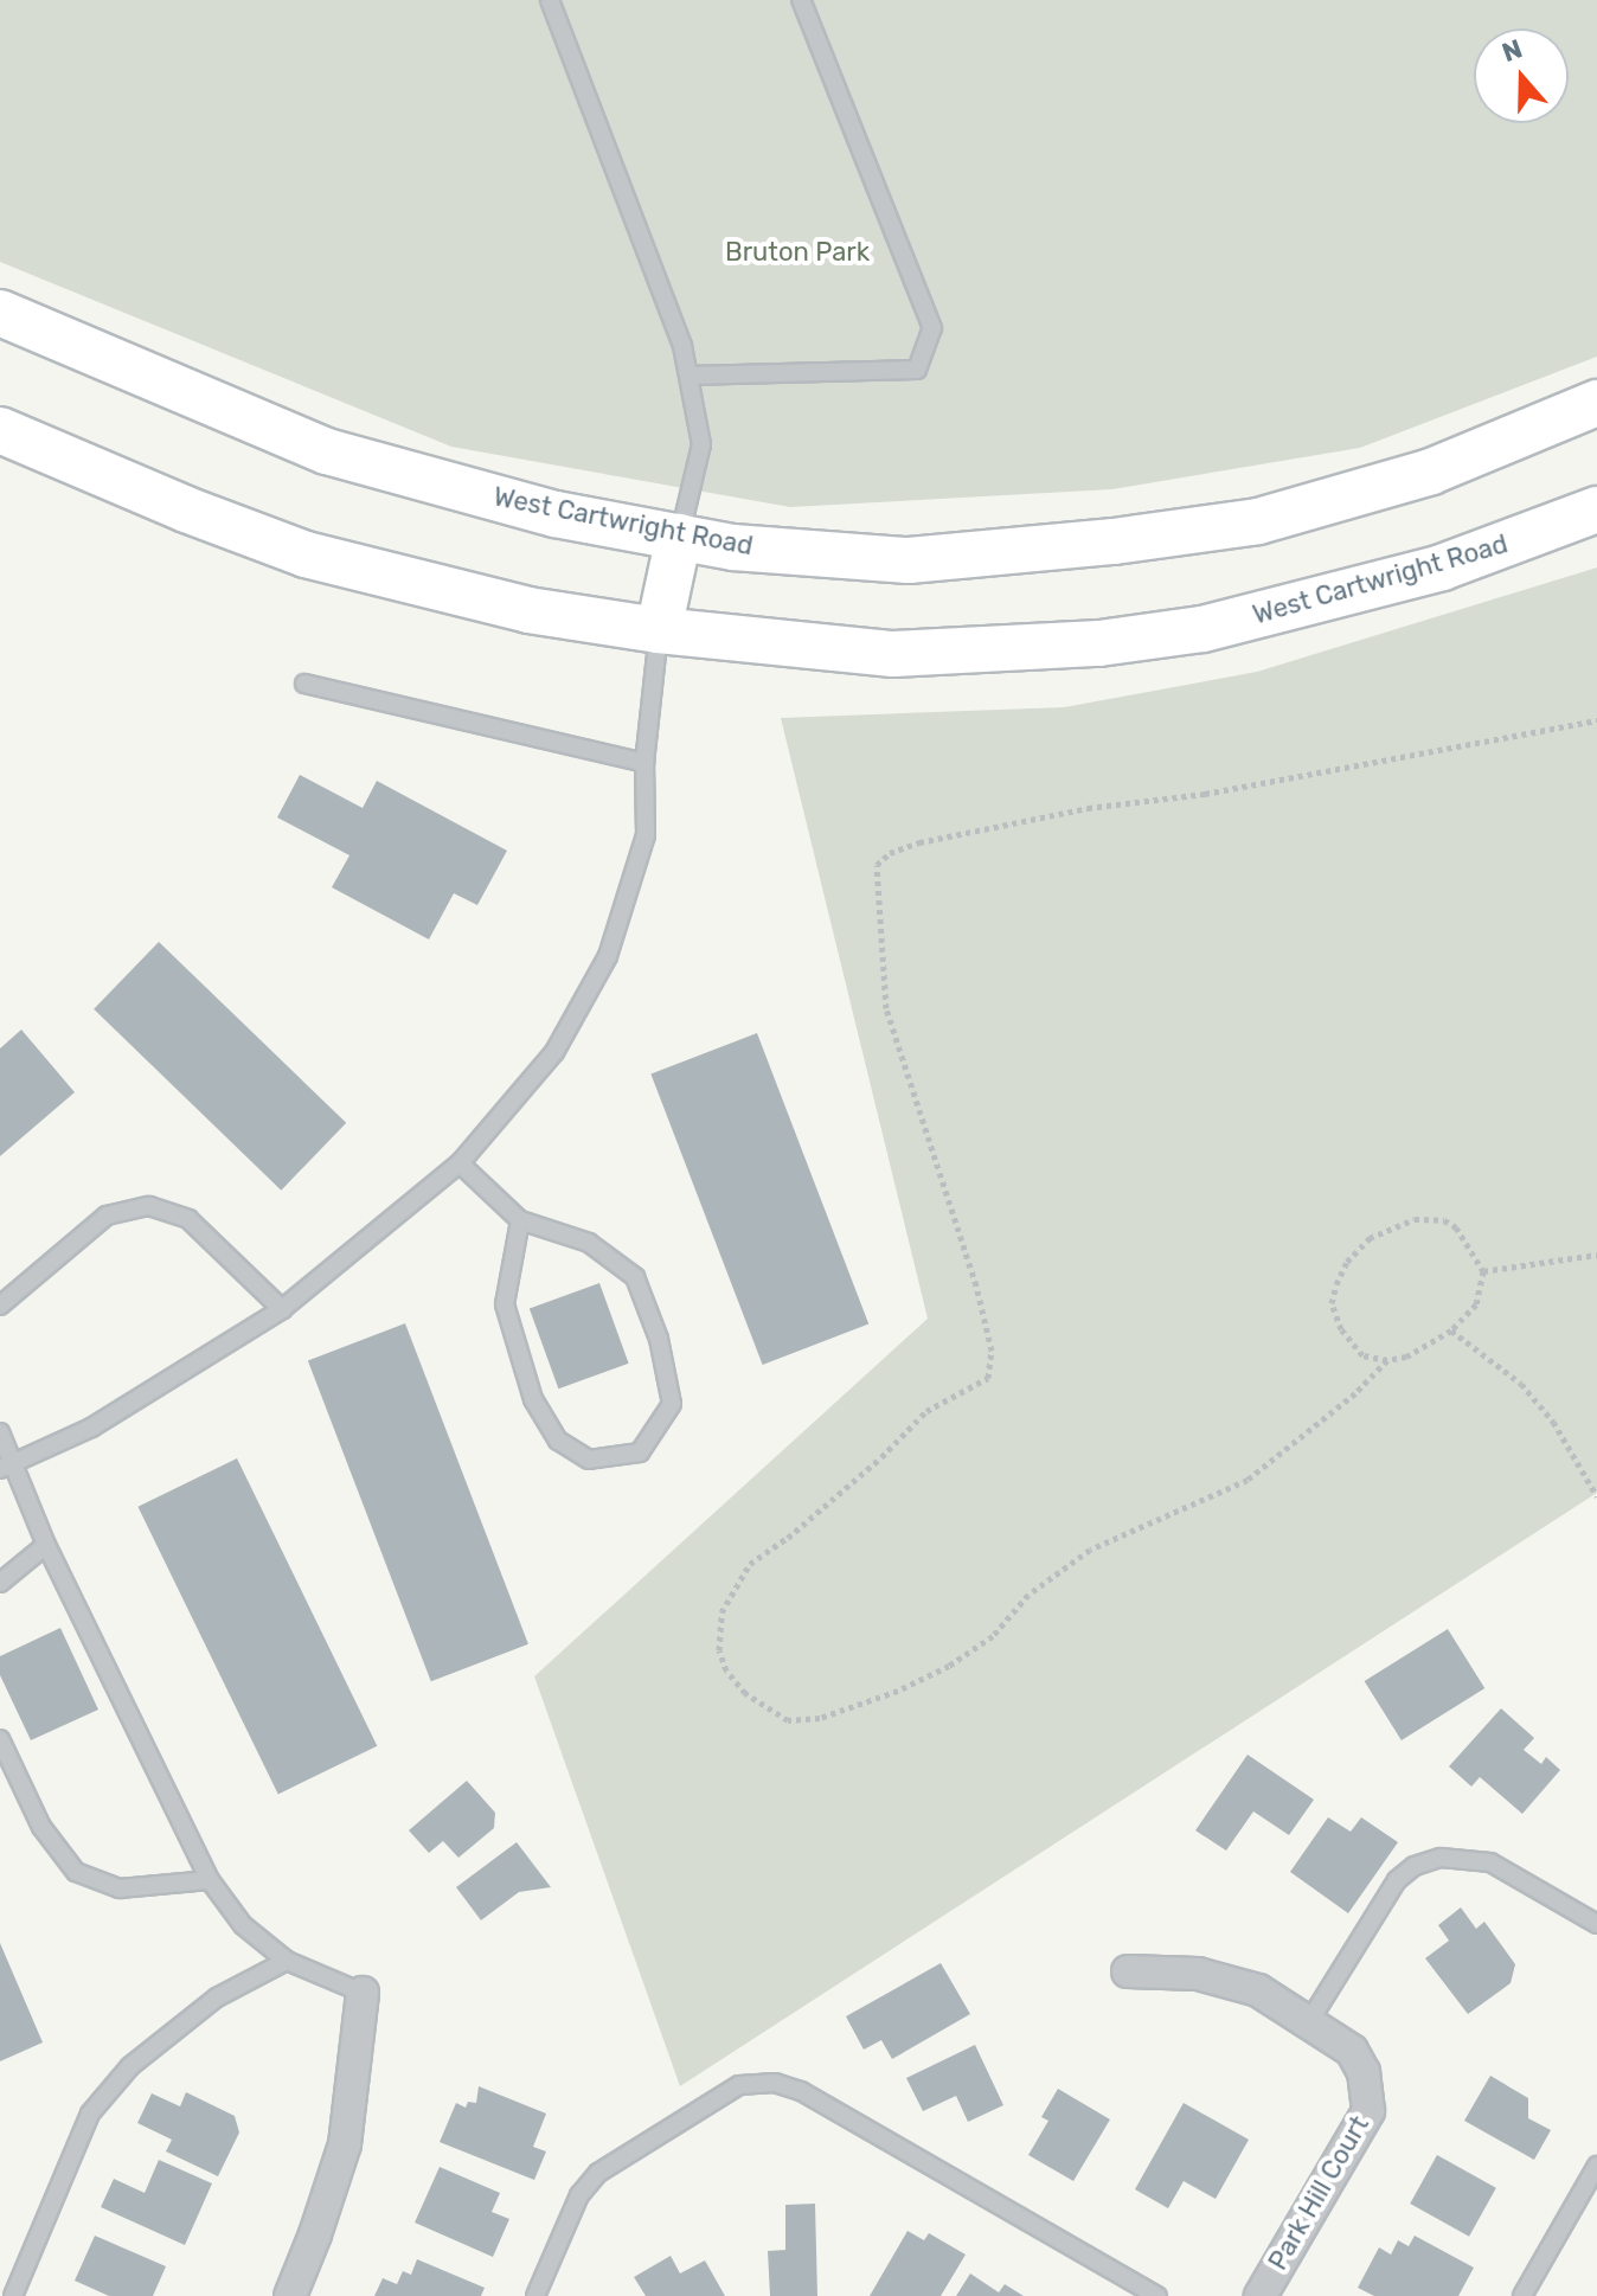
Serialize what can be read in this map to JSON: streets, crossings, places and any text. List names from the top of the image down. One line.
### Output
{"streets":{"main road":["West Cartwright Road"],"street":["Park Hill Court"]},"parks":["Bruton Park"],"north":"top"}
